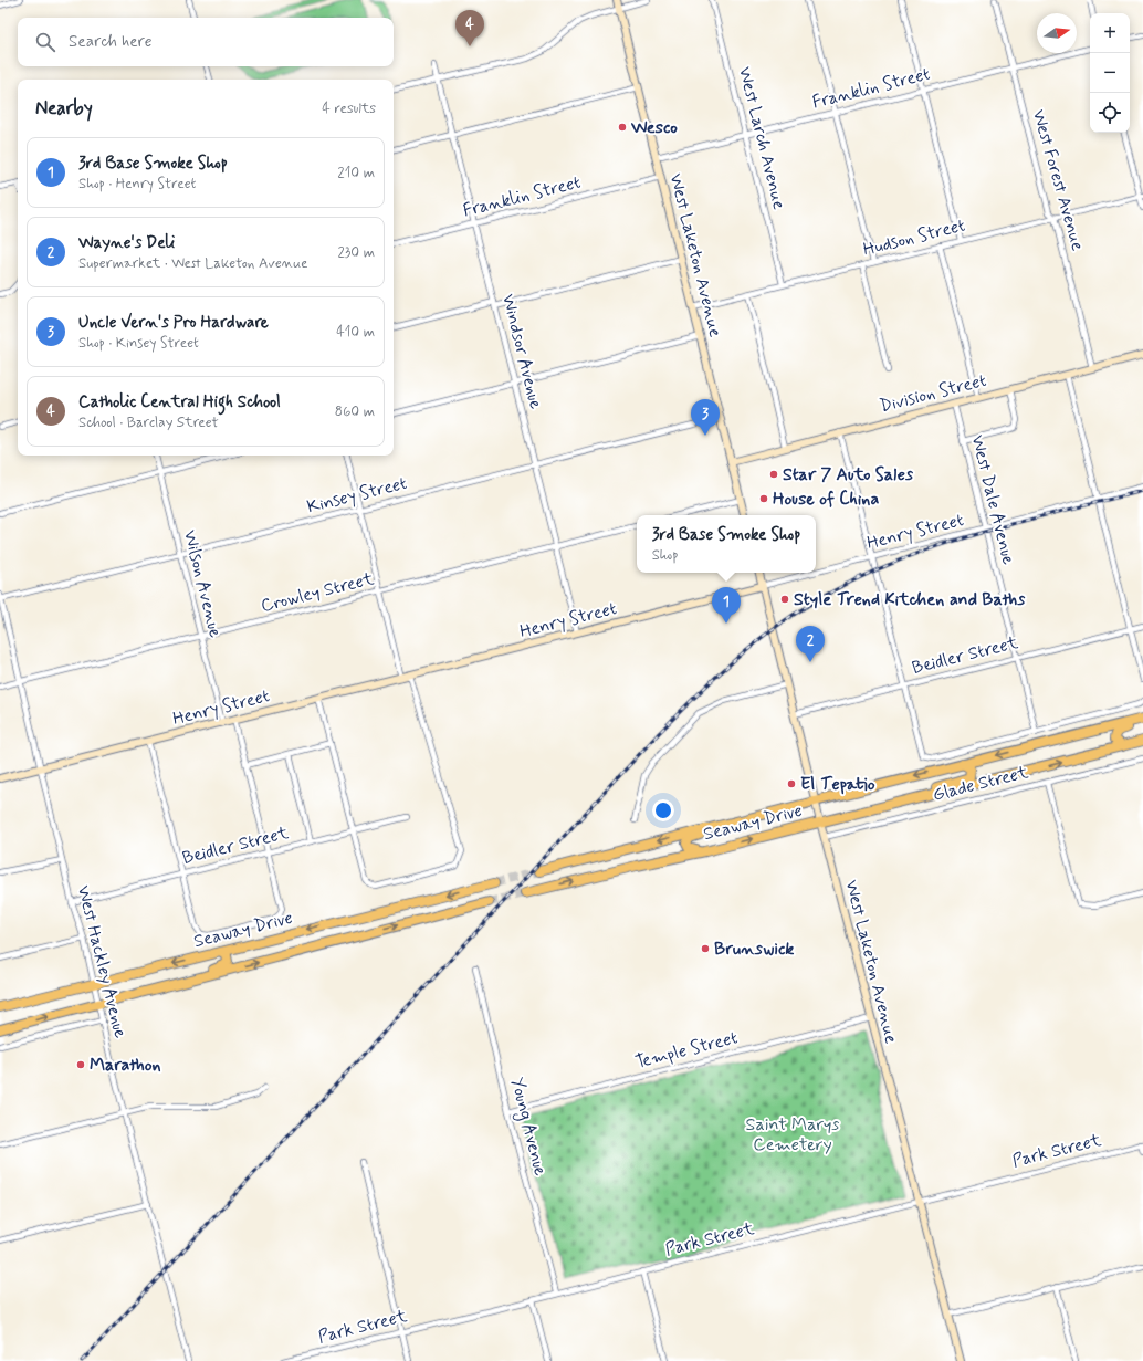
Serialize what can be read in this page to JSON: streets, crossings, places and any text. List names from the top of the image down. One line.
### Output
{"streets":{"highway":["Seaway Drive"],"main road":["West Laketon Avenue","Division Street","Henry Street"],"street":["Franklin Street","West Larch Avenue","West Forest Avenue","Hudson Street","Windsor Avenue","Kinsey Street","West Dale Avenue","Wilson Avenue","Crowley Street","Beidler Street","Glade Street","West Hackley Avenue","Temple Street","Young Avenue","Park Street"]},"crossings":[["Franklin Street","West Larch Avenue"],["Franklin Street","West Forest Avenue"],["Franklin Street","West Laketon Avenue"],["Franklin Street","Windsor Avenue"],["West Larch Avenue","Hudson Street"],["West Forest Avenue","Hudson Street"],["West Forest Avenue","Division Street"],["Hudson Street","West Laketon Avenue"],["West Laketon Avenue","Division Street"],["West Laketon Avenue","Kinsey Street"],["West Laketon Avenue","Henry Street"],["West Laketon Avenue","Beidler Street"],["West Laketon Avenue","Glade Street"],["West Laketon Avenue","Seaway Drive"],["West Laketon Avenue","Temple Street"],["West Laketon Avenue","Park Street"],["Windsor Avenue","Kinsey Street"],["Windsor Avenue","Henry Street"],["Windsor Avenue","Crowley Street"],["Division Street","West Dale Avenue"],["Kinsey Street","Wilson Avenue"],["Kinsey Street","West Hackley Avenue"],["West Dale Avenue","Henry Street"],["West Dale Avenue","Beidler Street"],["West Dale Avenue","Glade Street"],["Henry Street","Wilson Avenue"],["Henry Street","West Hackley Avenue"],["Wilson Avenue","Crowley Street"],["Crowley Street","West Hackley Avenue"],["Beidler Street","Glade Street"],["Beidler Street","West Hackley Avenue"],["Seaway Drive","West Hackley Avenue"],["Temple Street","Young Avenue"],["Young Avenue","Park Street"]],"parks":["Saint Marys Cemetery"],"places":["Wesco","Star 7 Auto Sales","House of China","Style Trend Kitchen and Baths","El Tepatio","Brunswick","Marathon"],"north":"right","page":{"pins":["4","3","1","2"],"map_buttons":["+","−"],"search":"Search here","heading":["Nearby","4 results"],"list":[{"mark":"1","name":"3rd Base Smoke Shop","note":"Shop · Henry Street","value":"210 m"},{"mark":"2","name":"Wayne's Deli","note":"Supermarket · West Laketon Avenue","value":"230 m"},{"mark":"3","name":"Uncle Vern's Pro Hardware","note":"Shop · Kinsey Street","value":"410 m"},{"mark":"4","name":"Catholic Central High School","note":"School · Barclay Street","value":"860 m"}],"popup":["3rd Base Smoke Shop","Shop"]}}
